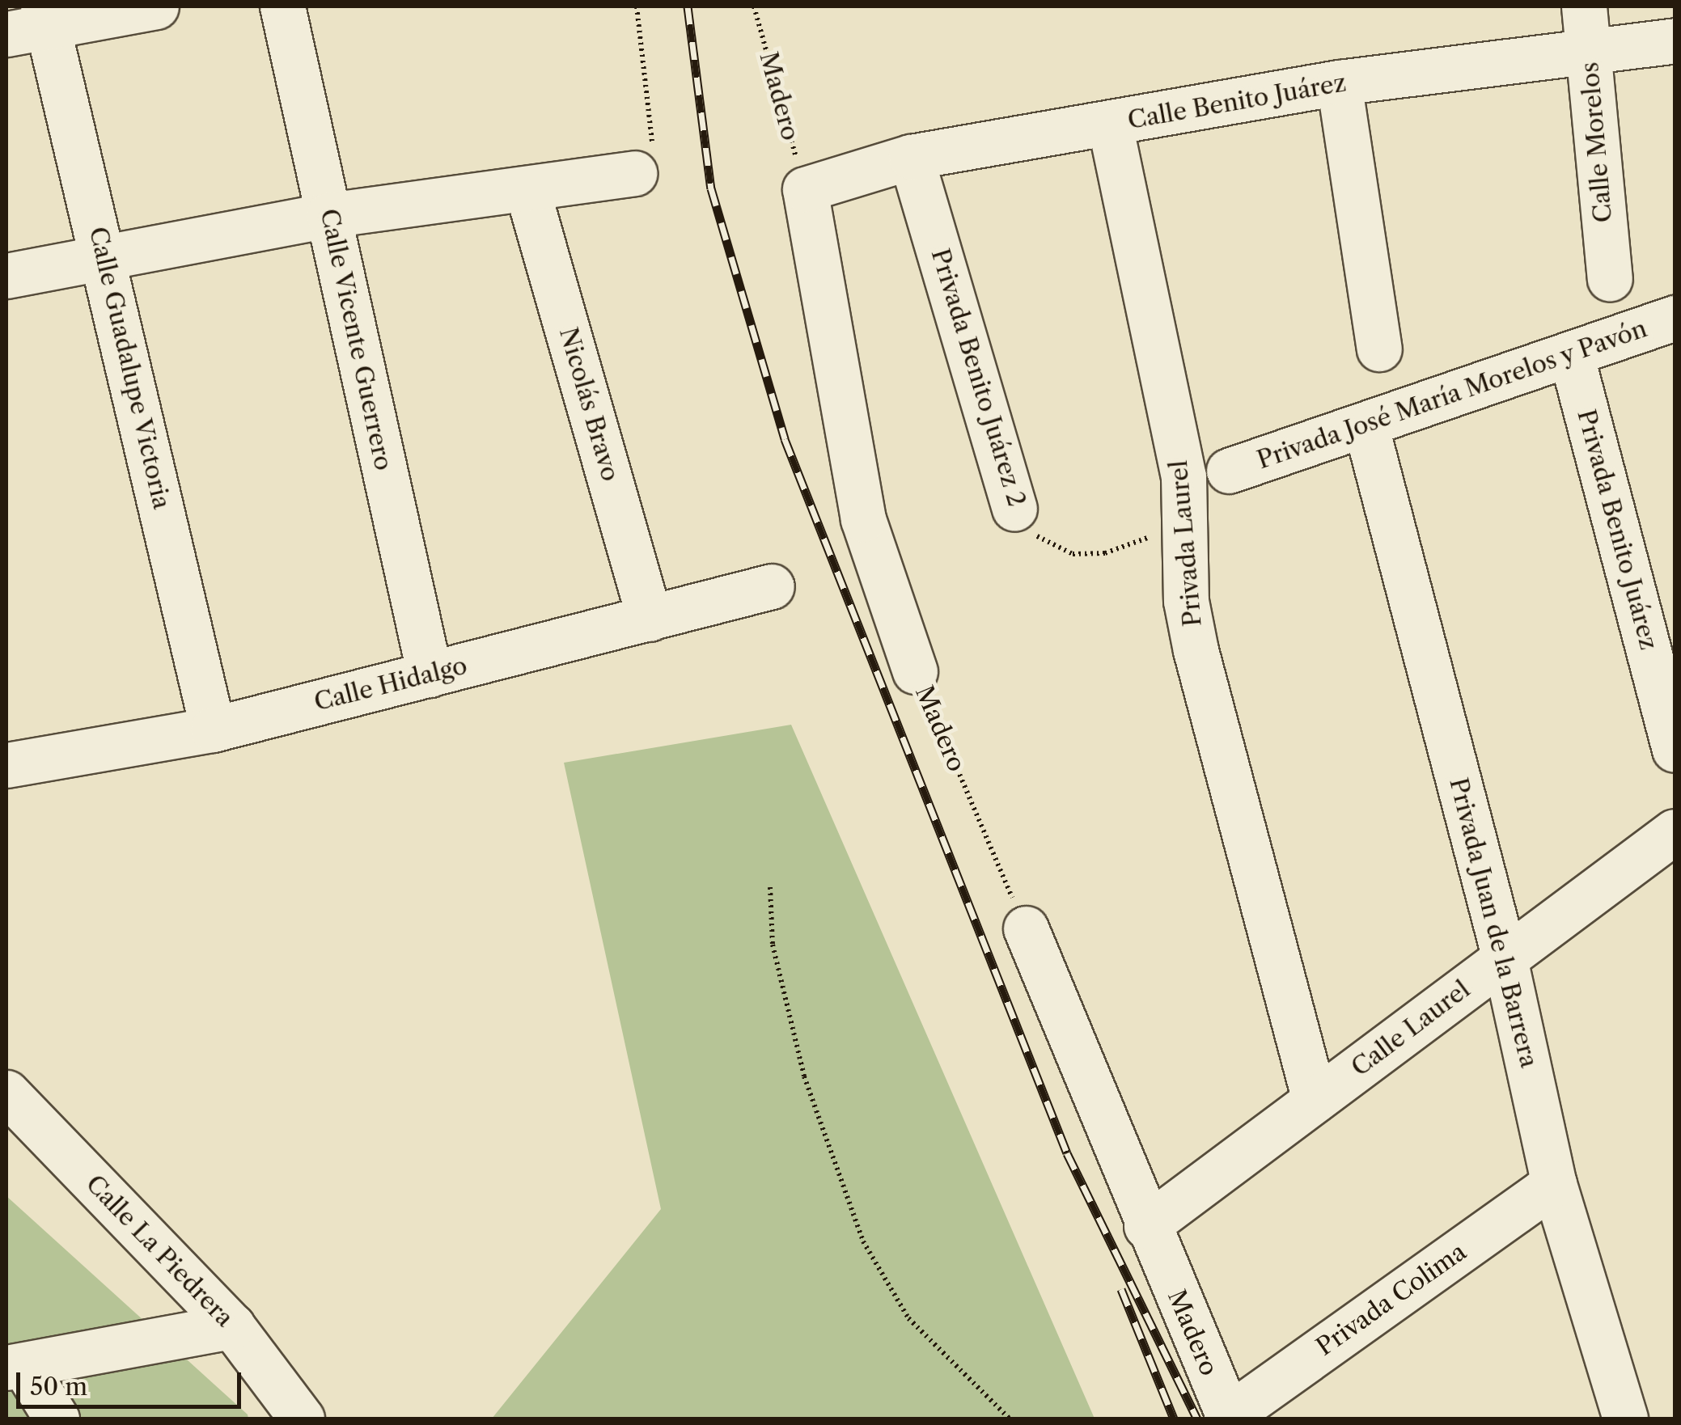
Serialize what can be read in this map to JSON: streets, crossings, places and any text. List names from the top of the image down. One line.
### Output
{"streets":{"street":["Madero","Calle Benito Juárez","Calle Morelos","Calle Vicente Guerrero","Calle Guadalupe Victoria","Privada Benito Juárez 2","Privada José María Morelos y Pavón","Nicolás Bravo","Privada Benito Juárez","Privada Laurel","Calle Hidalgo","Privada Juan de la Barrera","Calle Laurel","Calle La Piedrera","Privada Colima"]},"crossings":[["Madero","Calle Benito Juárez"],["Madero","Calle Laurel"],["Madero","Privada Colima"],["Calle Benito Juárez","Calle Morelos"],["Calle Benito Juárez","Privada Benito Juárez 2"],["Calle Benito Juárez","Privada Laurel"],["Calle Vicente Guerrero","Calle Hidalgo"],["Calle Guadalupe Victoria","Calle Hidalgo"],["Privada Benito Juárez 2","Privada Laurel"],["Privada José María Morelos y Pavón","Privada Benito Juárez"],["Privada José María Morelos y Pavón","Privada Juan de la Barrera"],["Nicolás Bravo","Calle Hidalgo"],["Privada Laurel","Calle Laurel"],["Privada Juan de la Barrera","Calle Laurel"],["Privada Juan de la Barrera","Privada Colima"]],"scale_bar":"50 m"}
